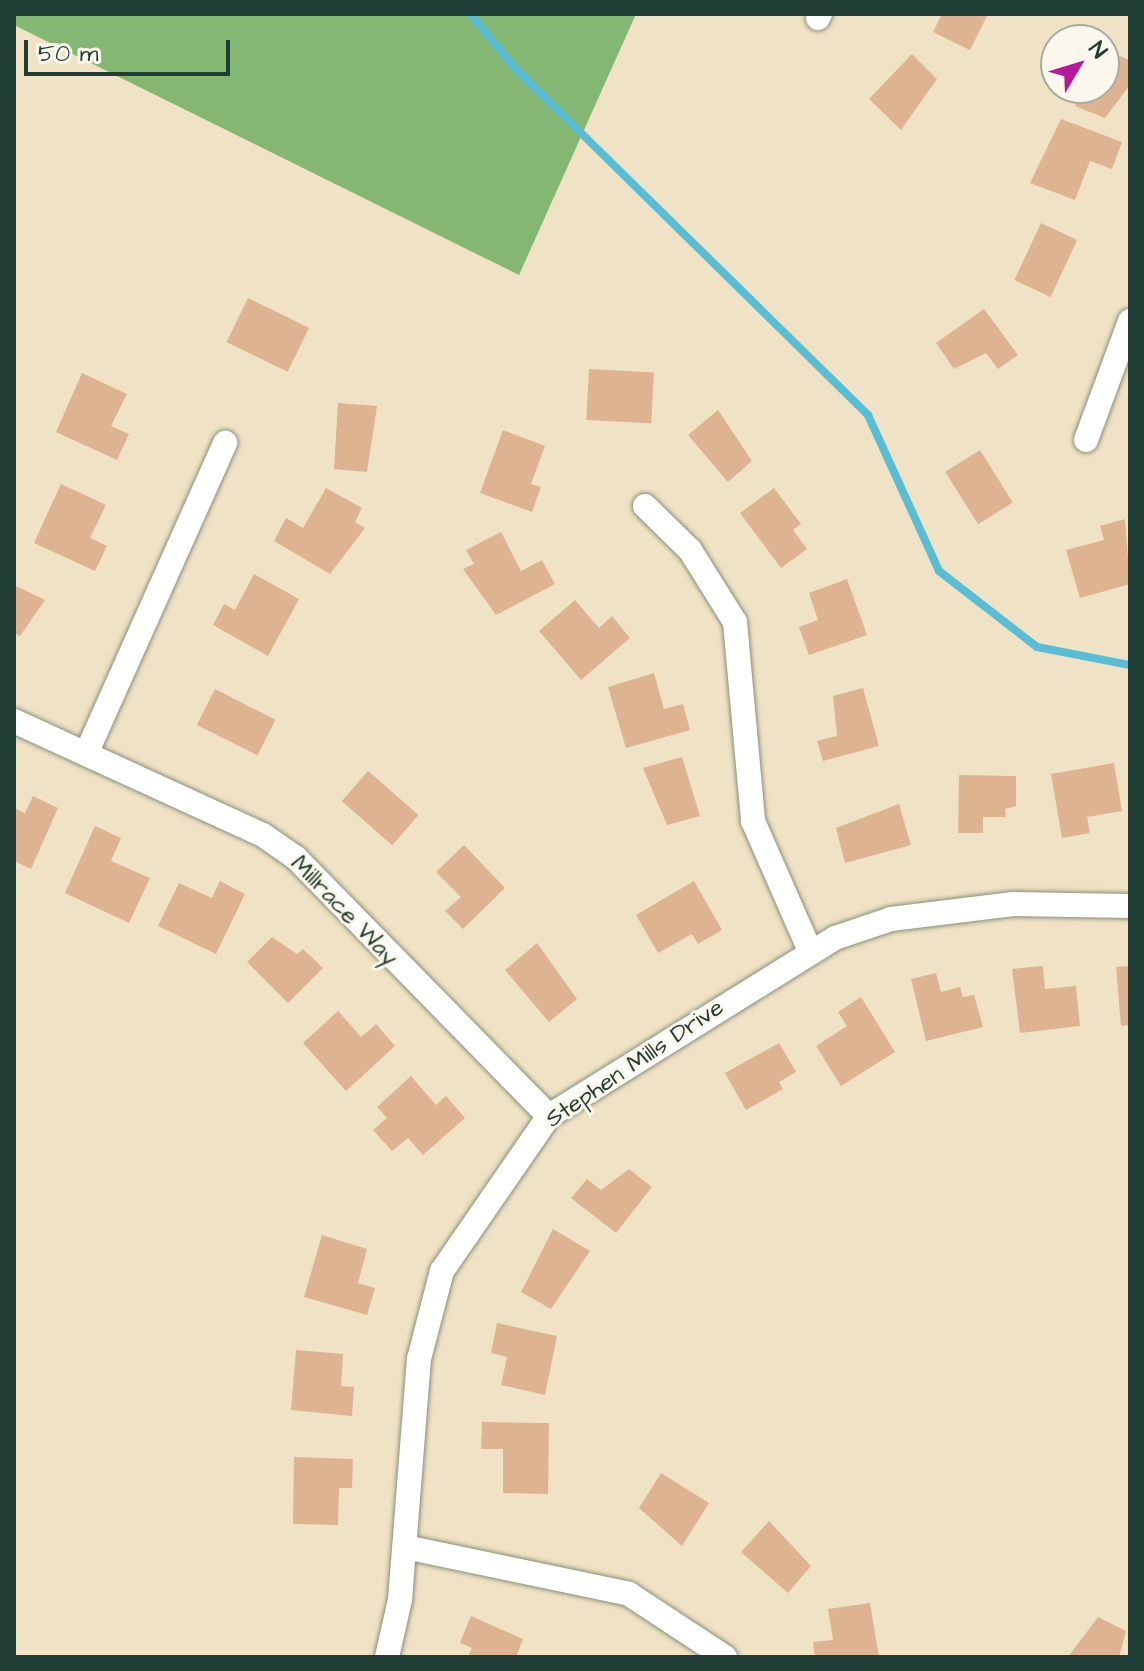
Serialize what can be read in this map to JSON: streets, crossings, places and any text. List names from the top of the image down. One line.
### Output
{"streets":{"street":["Millrace Way","Stephen Mills Drive"]},"crossings":[["Millrace Way","Stephen Mills Drive"]],"scale_bar":"50 m","north":"top right"}
